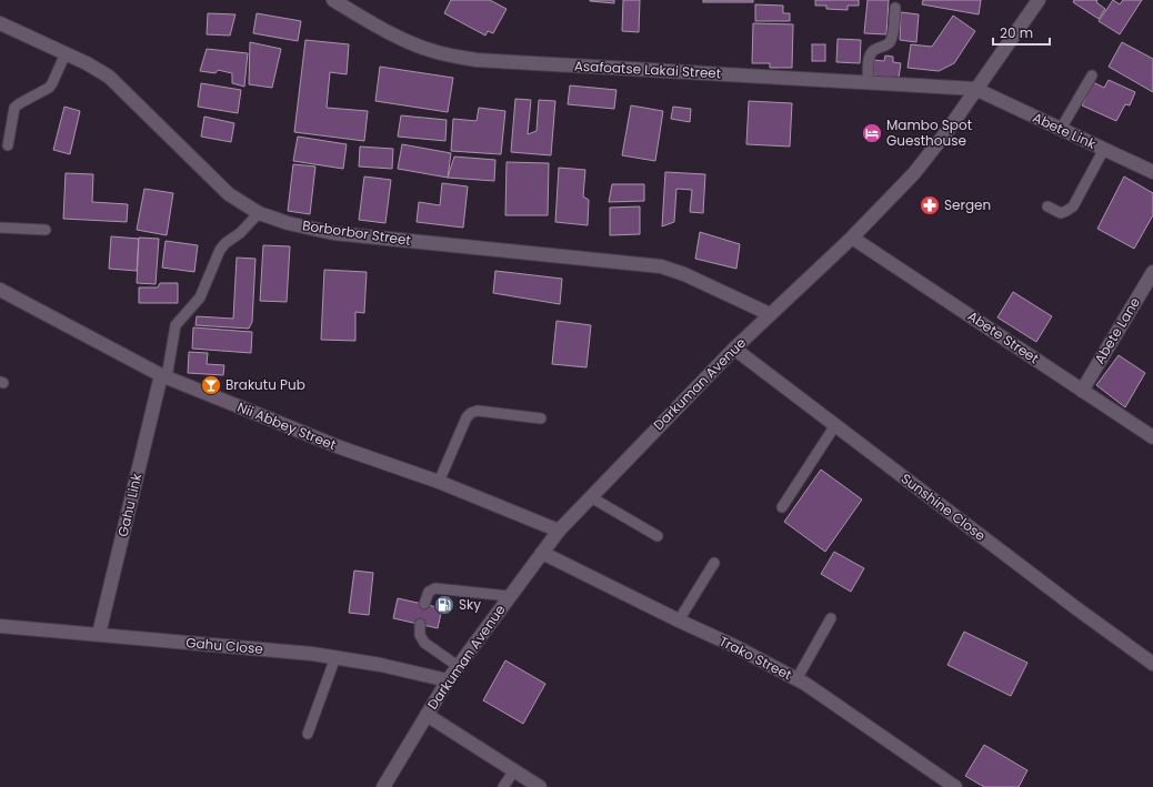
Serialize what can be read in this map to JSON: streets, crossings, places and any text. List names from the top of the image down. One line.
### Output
{"streets":{"street":["Asafoatse Lakai Street","Abete Link","Borborbor Street","Abete Lane","Abete Street","Darkuman Avenue","Nii Abbey Street","Gahu Link","Sunshine Close","Gahu Close","Trako Street"]},"crossings":[["Asafoatse Lakai Street","Abete Link"],["Asafoatse Lakai Street","Darkuman Avenue"],["Abete Link","Darkuman Avenue"],["Borborbor Street","Darkuman Avenue"],["Abete Lane","Abete Street"],["Abete Street","Darkuman Avenue"],["Darkuman Avenue","Nii Abbey Street"],["Darkuman Avenue","Sunshine Close"],["Darkuman Avenue","Gahu Close"],["Darkuman Avenue","Trako Street"],["Nii Abbey Street","Gahu Link"],["Gahu Link","Gahu Close"]],"places":{"hotel":["Mambo Spot Guesthouse"],"pharmacy":["Sergen"],"bar":["Brakutu Pub"],"fuel station":["Sky"]},"scale_bar":"20 m"}
